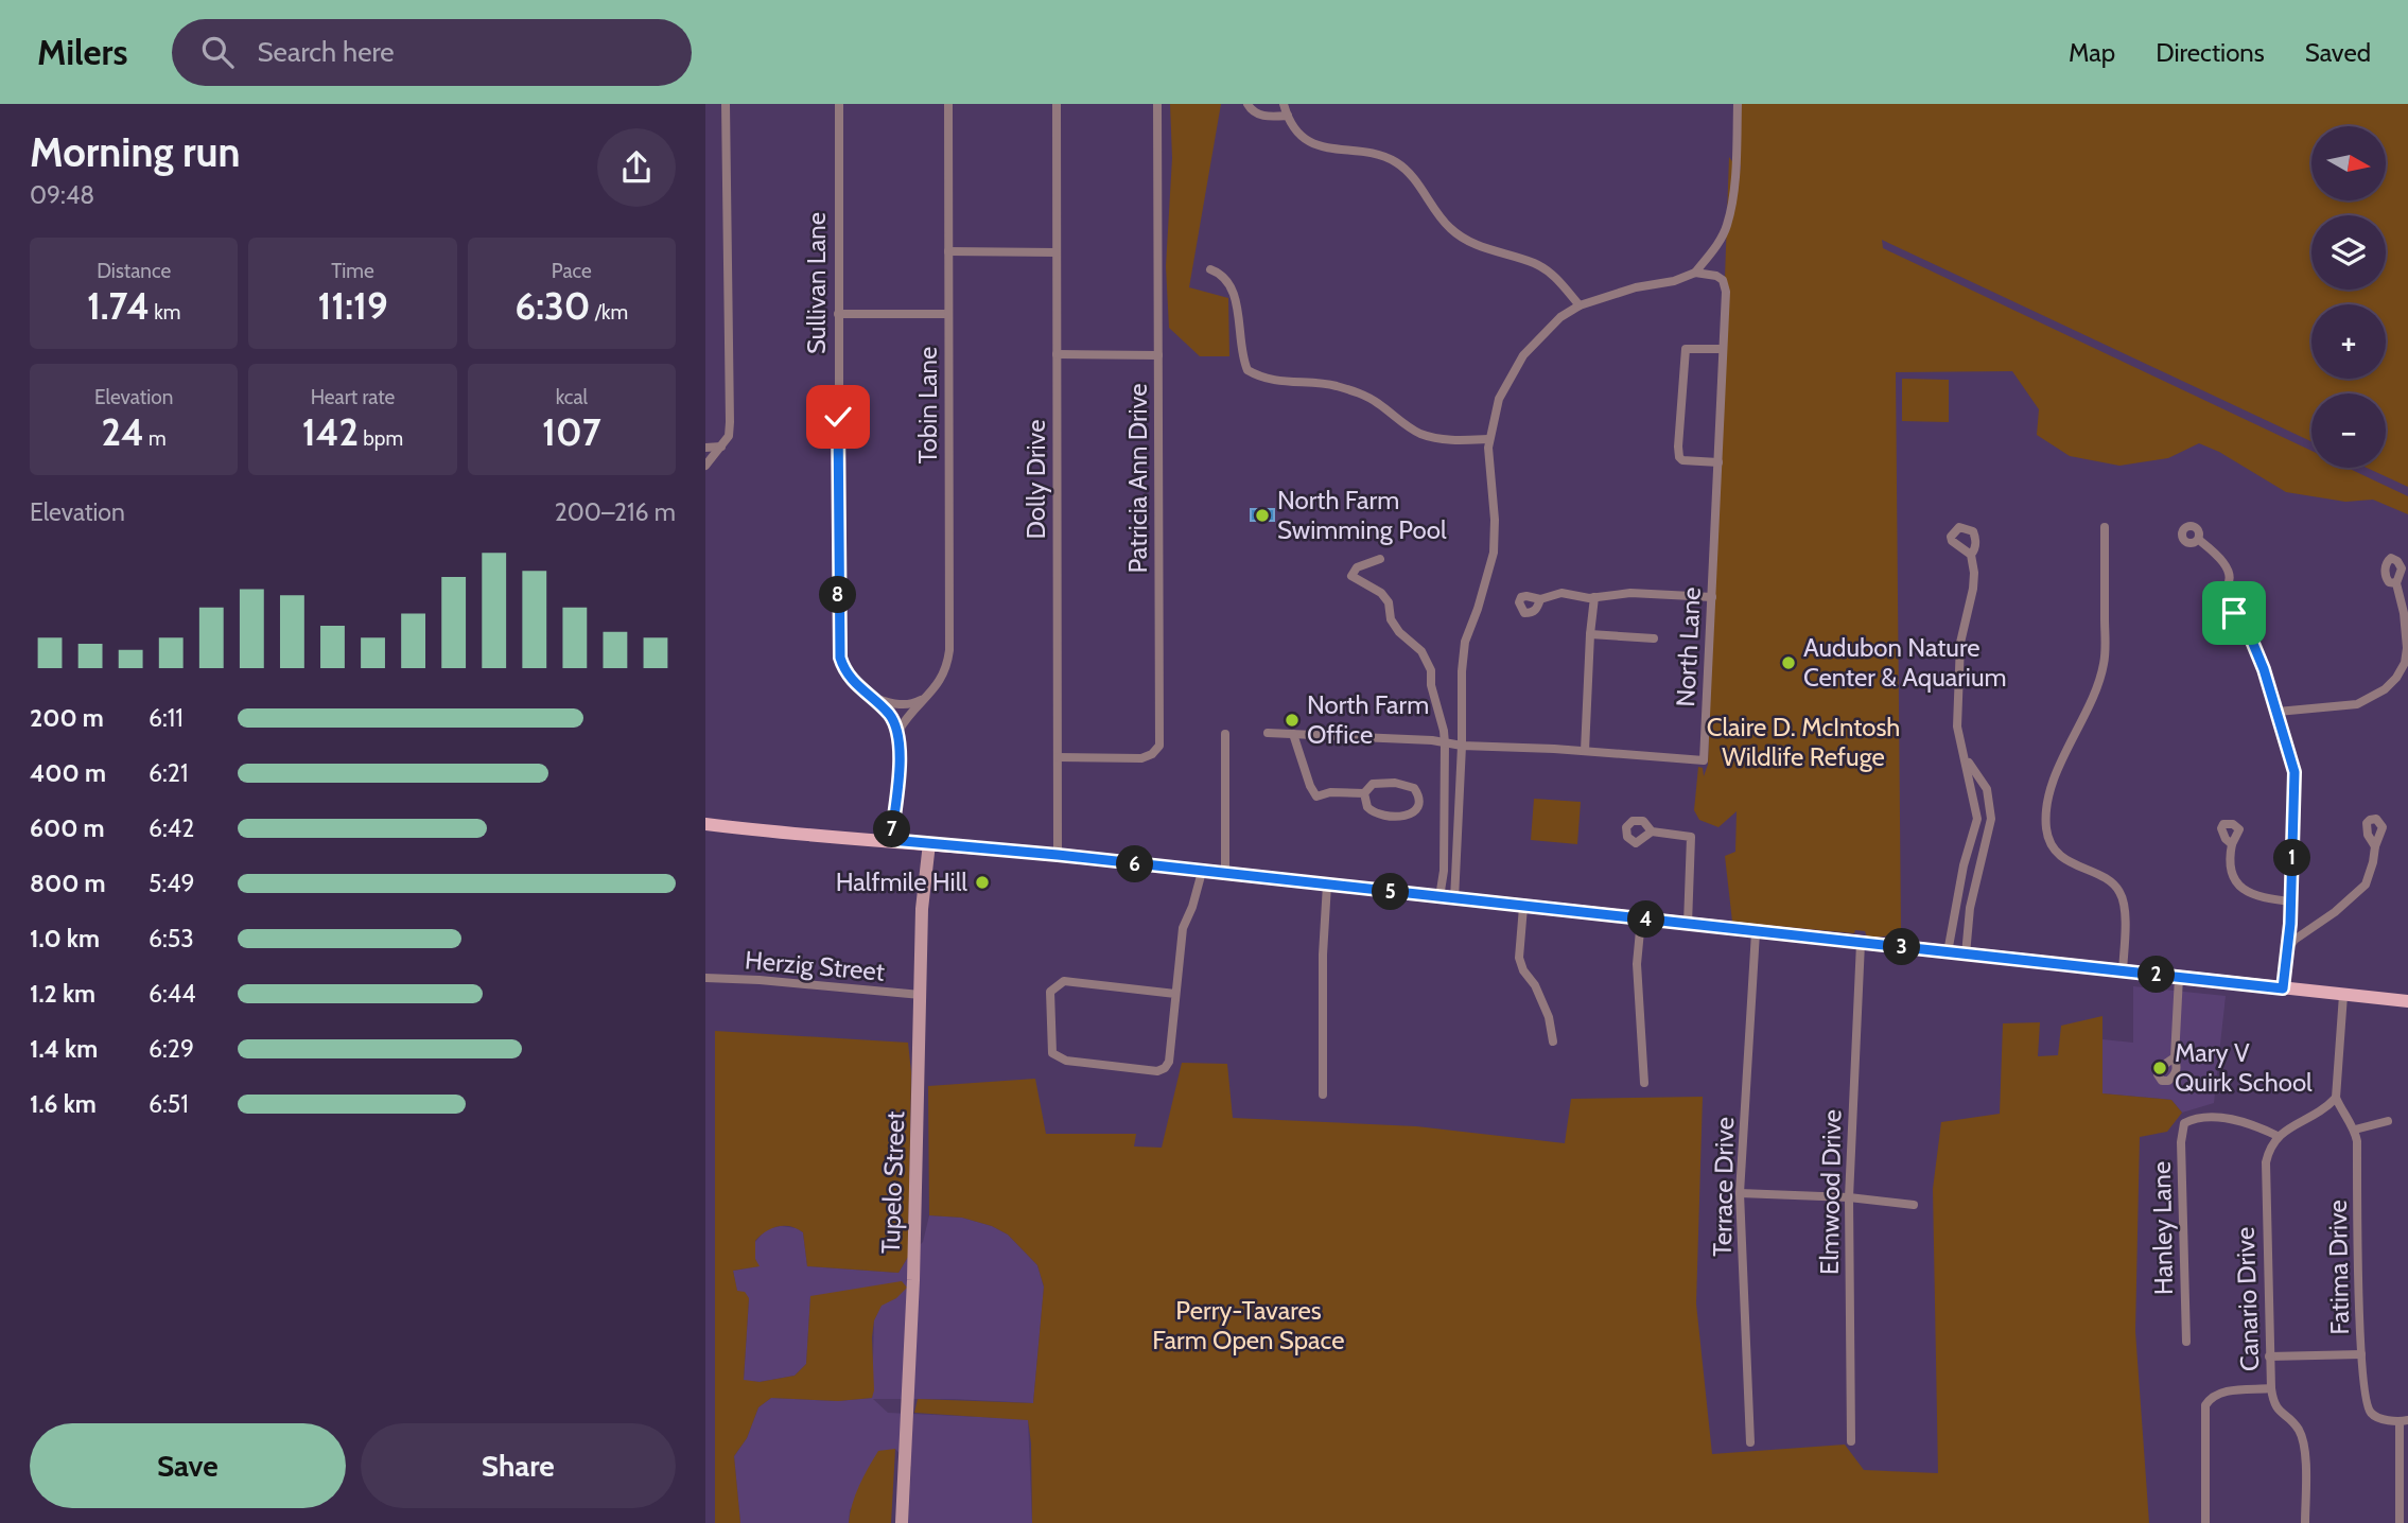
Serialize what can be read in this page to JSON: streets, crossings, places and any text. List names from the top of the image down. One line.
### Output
{"streets":{"main road":["Tupelo Street"],"street":["Sullivan Lane","Tobin Lane","Patricia Ann Drive","Dolly Drive","North Lane","Herzig Street","Terrace Drive","Elmwood Drive","Hanley Lane","Fatima Drive","Canario Drive"]},"crossings":[["Sullivan Lane","Tobin Lane"],["Patricia Ann Drive","Dolly Drive"],["Herzig Street","Tupelo Street"],["Hanley Lane","Canario Drive"]],"parks":["Claire D. McIntosh Wildlife Refuge","Perry-Tavares Farm Open Space"],"places":["North Farm Swimming Pool","Audubon Nature Center & Aquarium","North Farm Office","Halfmile Hill","Mary V Quirk School"],"north":"right","page":{"header":"Milers","search":"Search here","nav":["Map","Directions","Saved"],"heading":["Morning run","09:48"],"map_buttons":["+","−"],"stats":[["Distance","1.74 km"],["Time","11:19"],["Pace","6:30 /km"],["Elevation","24 m"],["Heart rate","142 bpm"],["kcal","107"]],"chart":["Elevation","200–216 m"],"pins":["8","7","1","6","5","4","3","2"],"list":[{"name":"200 m","note":"6:11"},{"name":"400 m","note":"6:21"},{"name":"600 m","note":"6:42"},{"name":"800 m","note":"5:49"},{"name":"1.0 km","note":"6:53"},{"name":"1.2 km","note":"6:44"},{"name":"1.4 km","note":"6:29"},{"name":"1.6 km","note":"6:51"}],"buttons":["Save","Share"]}}
